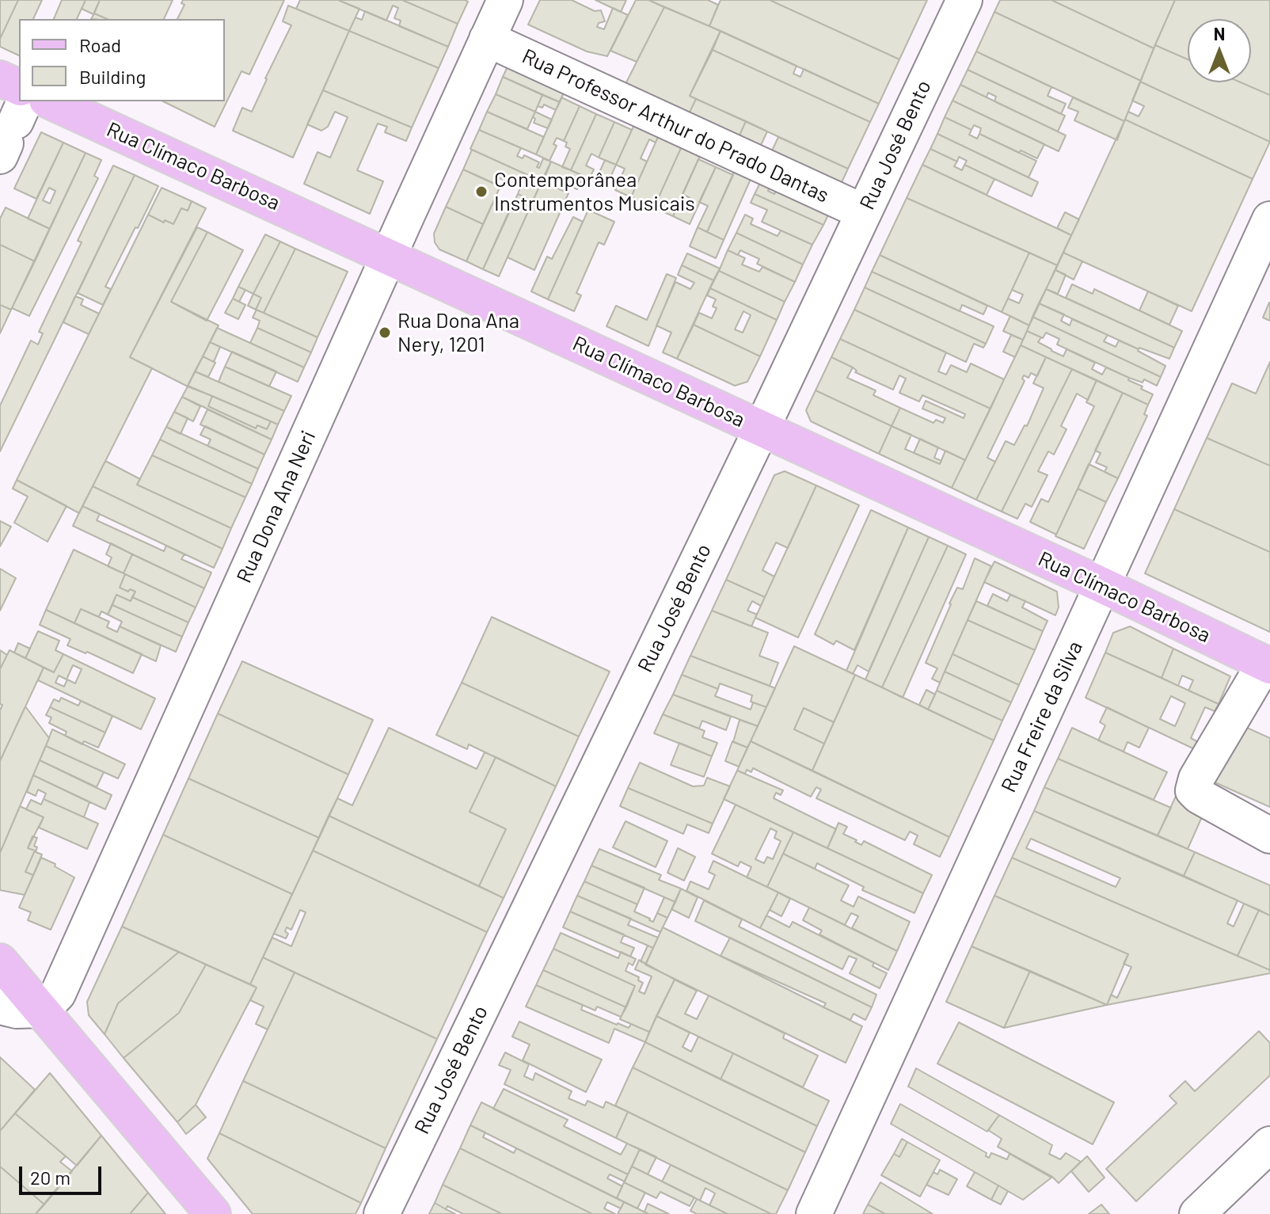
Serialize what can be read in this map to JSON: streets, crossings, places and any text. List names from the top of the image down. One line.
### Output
{"streets":{"main road":["Rua Clímaco Barbosa"],"street":["Rua Professor Arthur do Prado Dantas","Rua José Bento","Rua Dona Ana Neri","Rua Freire da Silva"]},"crossings":[["Rua Professor Arthur do Prado Dantas","Rua José Bento"],["Rua Professor Arthur do Prado Dantas","Rua Dona Ana Neri"],["Rua José Bento","Rua Clímaco Barbosa"],["Rua Clímaco Barbosa","Rua Dona Ana Neri"],["Rua Clímaco Barbosa","Rua Freire da Silva"]],"places":["Contemporânea Instrumentos Musicais","Rua Dona Ana Nery, 1201"],"legend":["Road","Building"],"scale_bar":"20 m","north":"top"}
